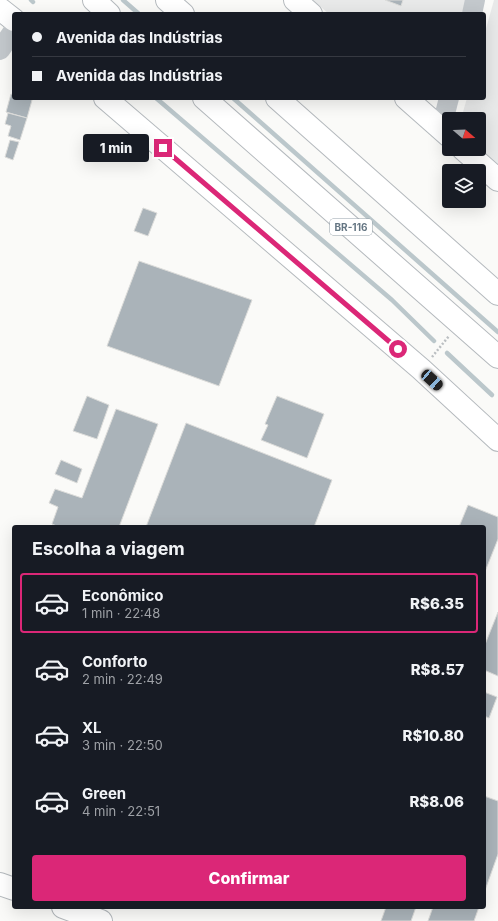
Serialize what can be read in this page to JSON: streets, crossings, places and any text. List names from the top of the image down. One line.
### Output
{"streets":{"main road":["BR-116"]},"north":"right","page":{"banner":["Avenida das Indústrias","Avenida das Indústrias"],"bubble":"1 min","heading":"Escolha a viagem","list":[{"name":"Econômico","note":"1 min · 22:48","value":"R$6.35"},{"name":"Conforto","note":"2 min · 22:49","value":"R$8.57"},{"name":"XL","note":"3 min · 22:50","value":"R$10.80"},{"name":"Green","note":"4 min · 22:51","value":"R$8.06"}],"buttons":"Confirmar"}}
